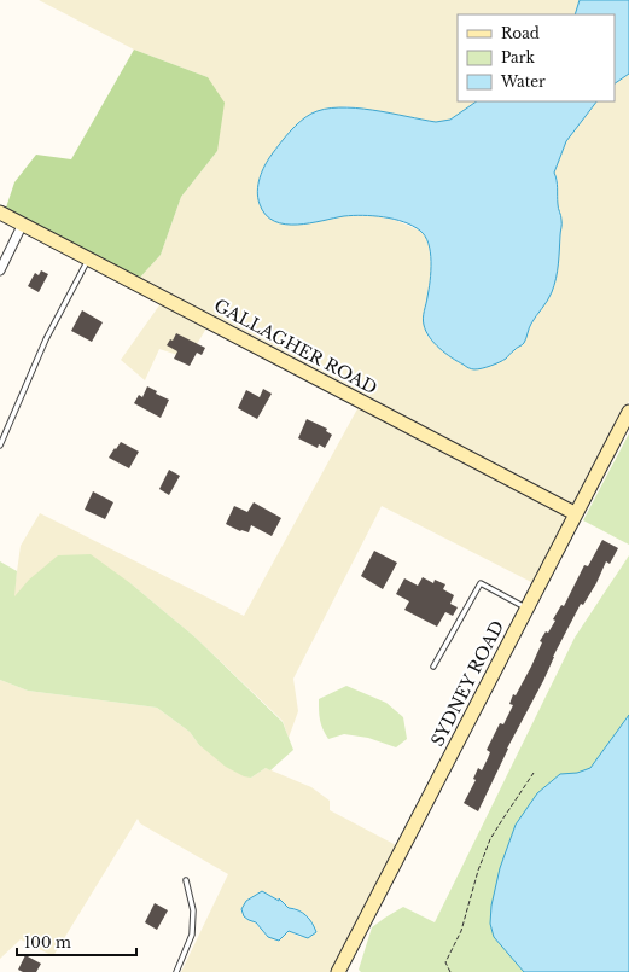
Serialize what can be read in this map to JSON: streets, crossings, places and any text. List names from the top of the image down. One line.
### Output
{"streets":{"street":["GALLAGHER ROAD","SYDNEY ROAD"]},"crossings":[["GALLAGHER ROAD","SYDNEY ROAD"]],"legend":["Road","Park","Water"],"scale_bar":"100 m"}
